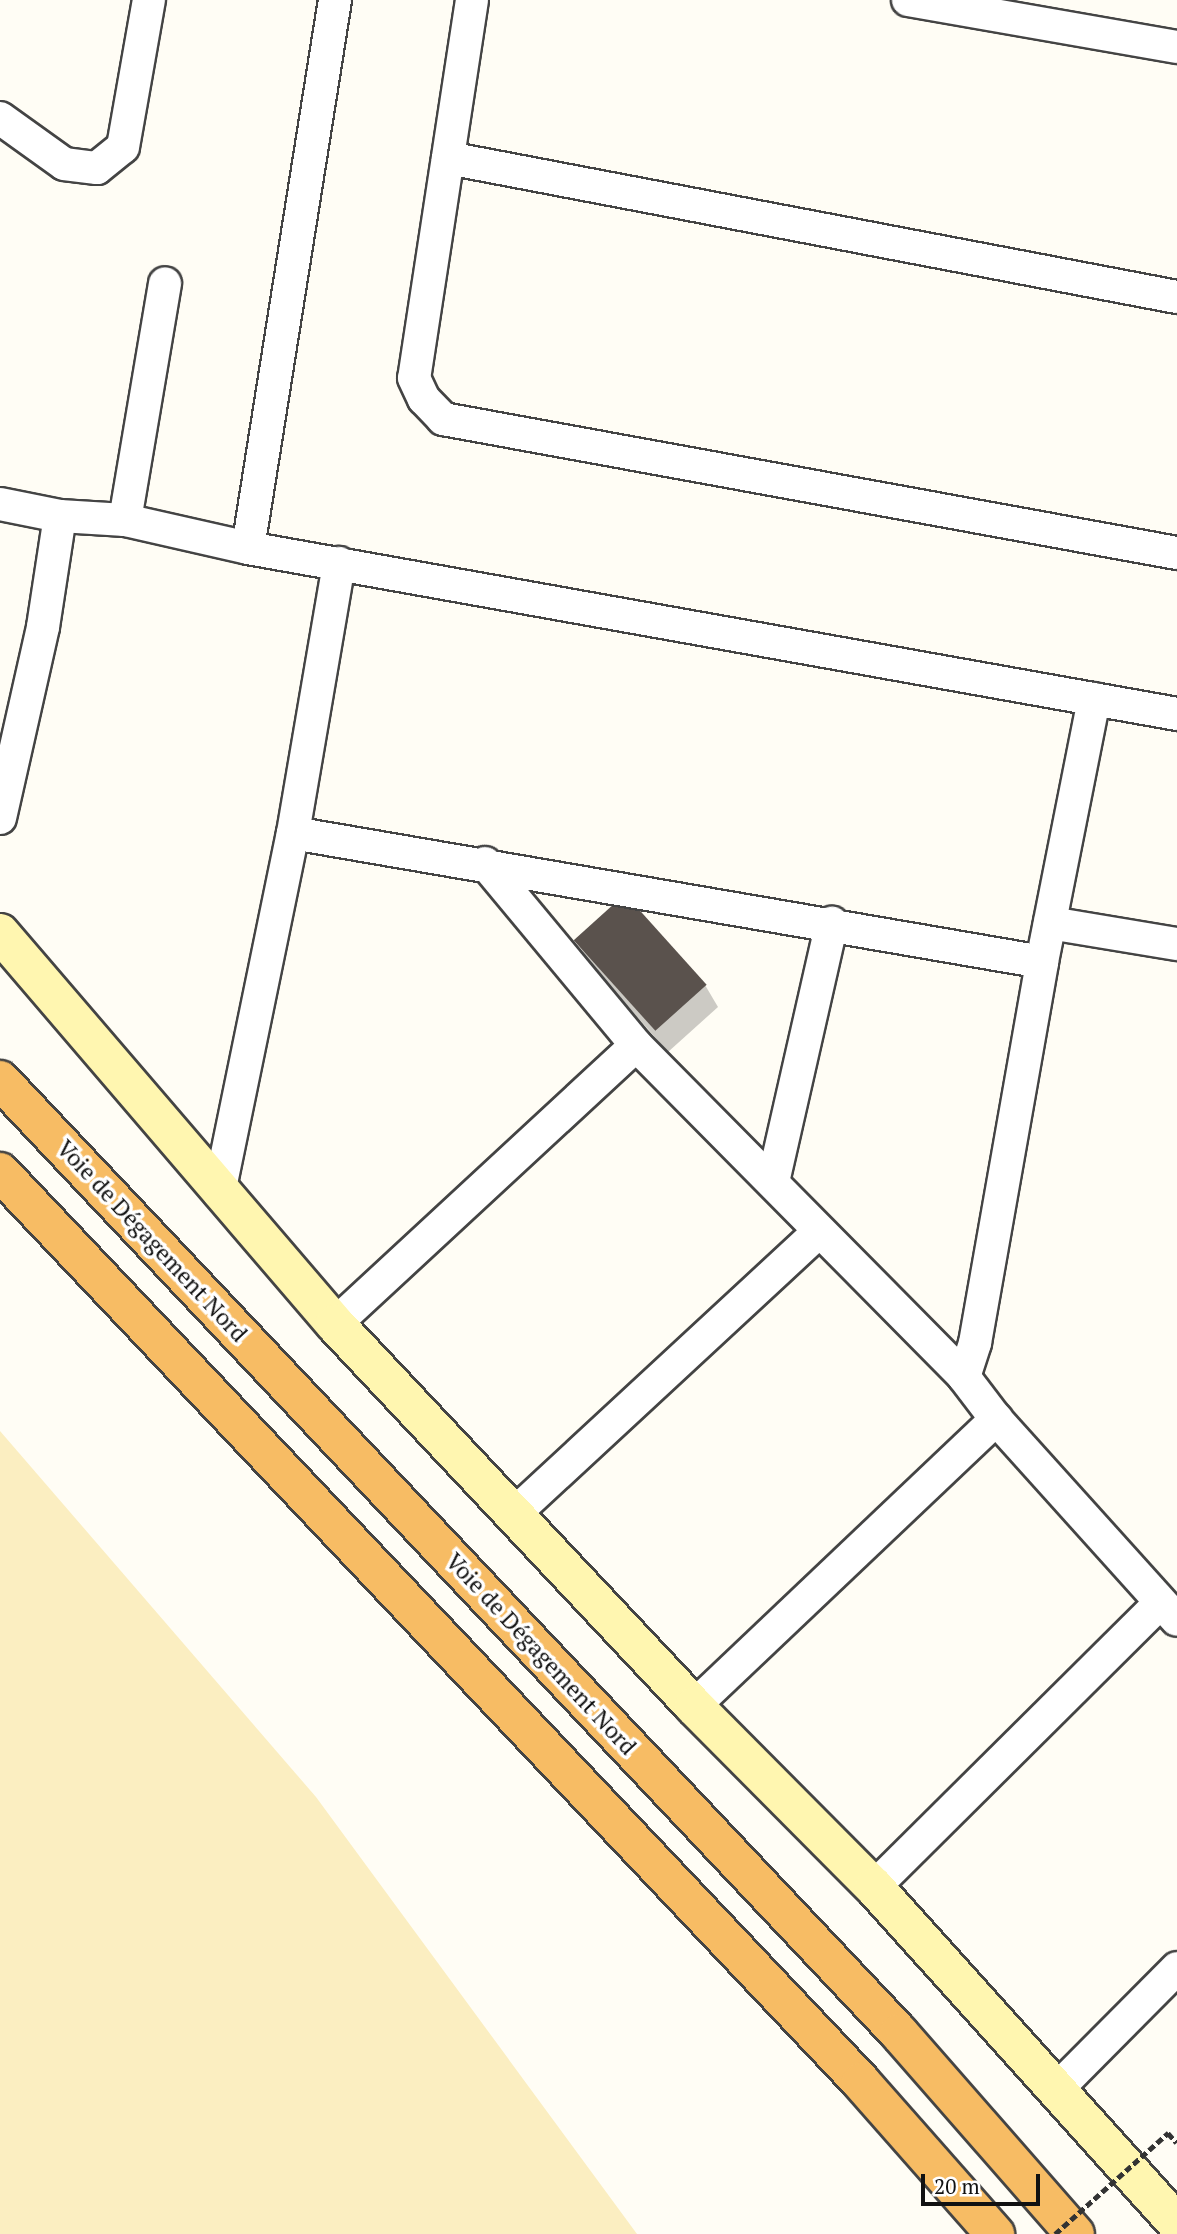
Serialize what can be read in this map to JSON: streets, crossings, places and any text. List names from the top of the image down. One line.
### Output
{"streets":{"highway":["Voie de Dégagement Nord"]},"scale_bar":"20 m"}
